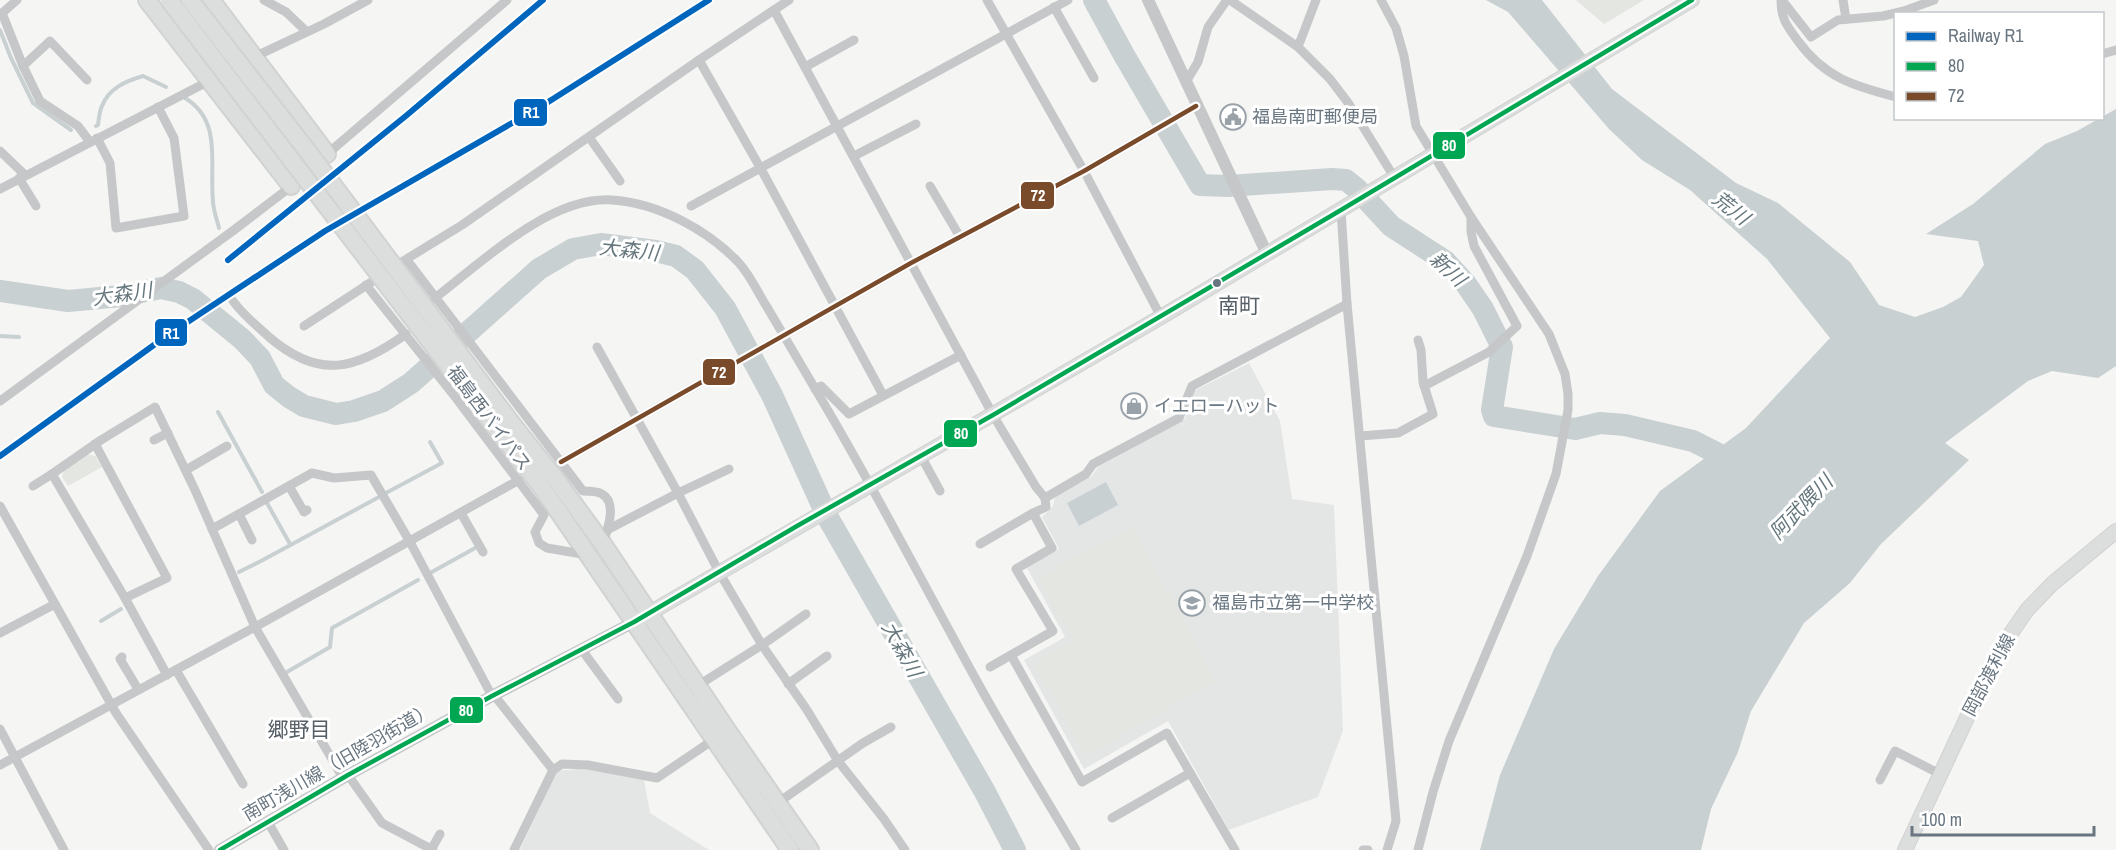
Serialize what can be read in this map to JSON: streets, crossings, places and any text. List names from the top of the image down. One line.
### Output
{"streets":{"highway":["福島西バイパス"],"main road":["岡部渡利線"],"street":["南町浅川線（旧陸羽街道）"]},"crossings":[["福島西バイパス","南町浅川線（旧陸羽街道）"]],"districts":["南町","郷野目"],"water":["荒川","大森川","新川","阿武隈川"],"places":{"public building":["福島南町郵便局"],"shop":["イエローハット"],"school or university":["福島市立第一中学校"]},"lines":["rail line R1","transit line 80","transit line 72"],"legend":["Railway R1","80","72"],"scale_bar":"100 m"}
